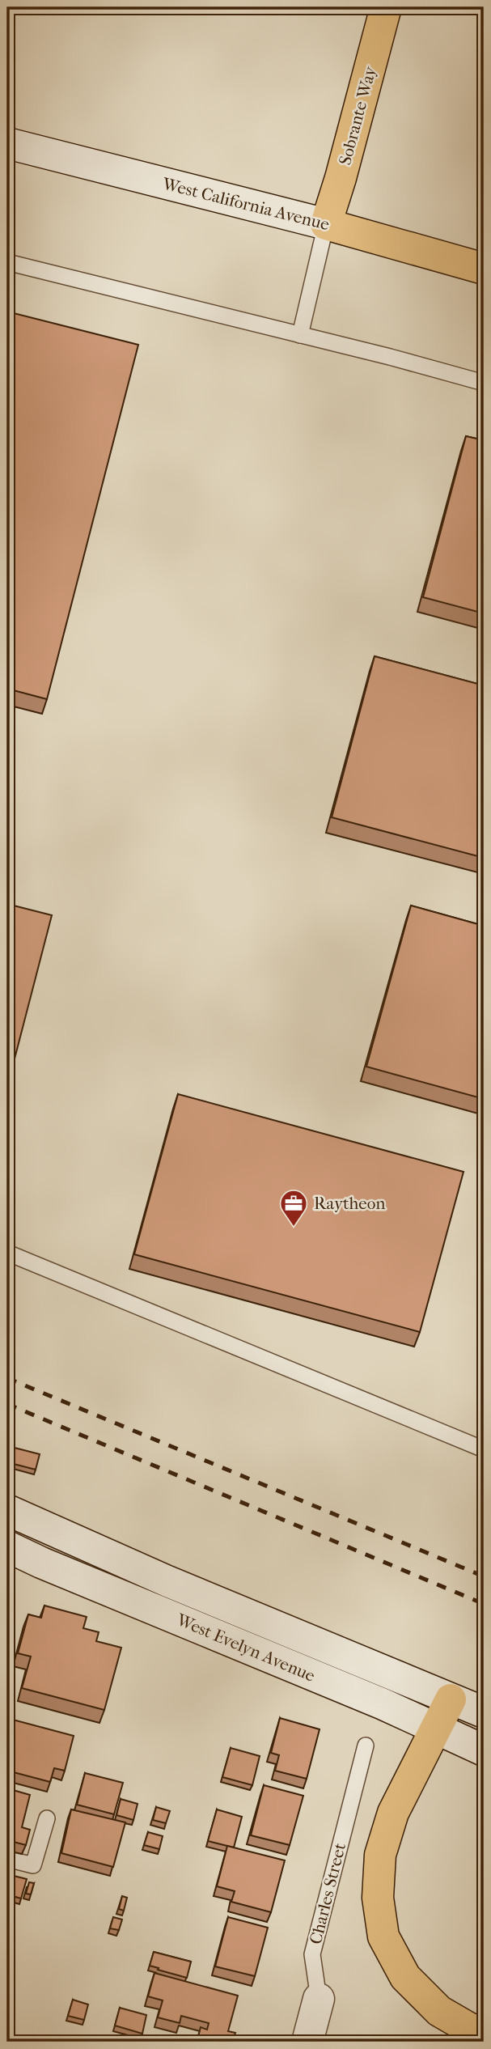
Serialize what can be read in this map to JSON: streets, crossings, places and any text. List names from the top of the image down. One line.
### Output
{"streets":{"main road":["Sobrante Way","West California Avenue","West Evelyn Avenue","Charles Street"]},"crossings":[["Sobrante Way","West California Avenue"]],"places":{"office":["Raytheon"]}}
